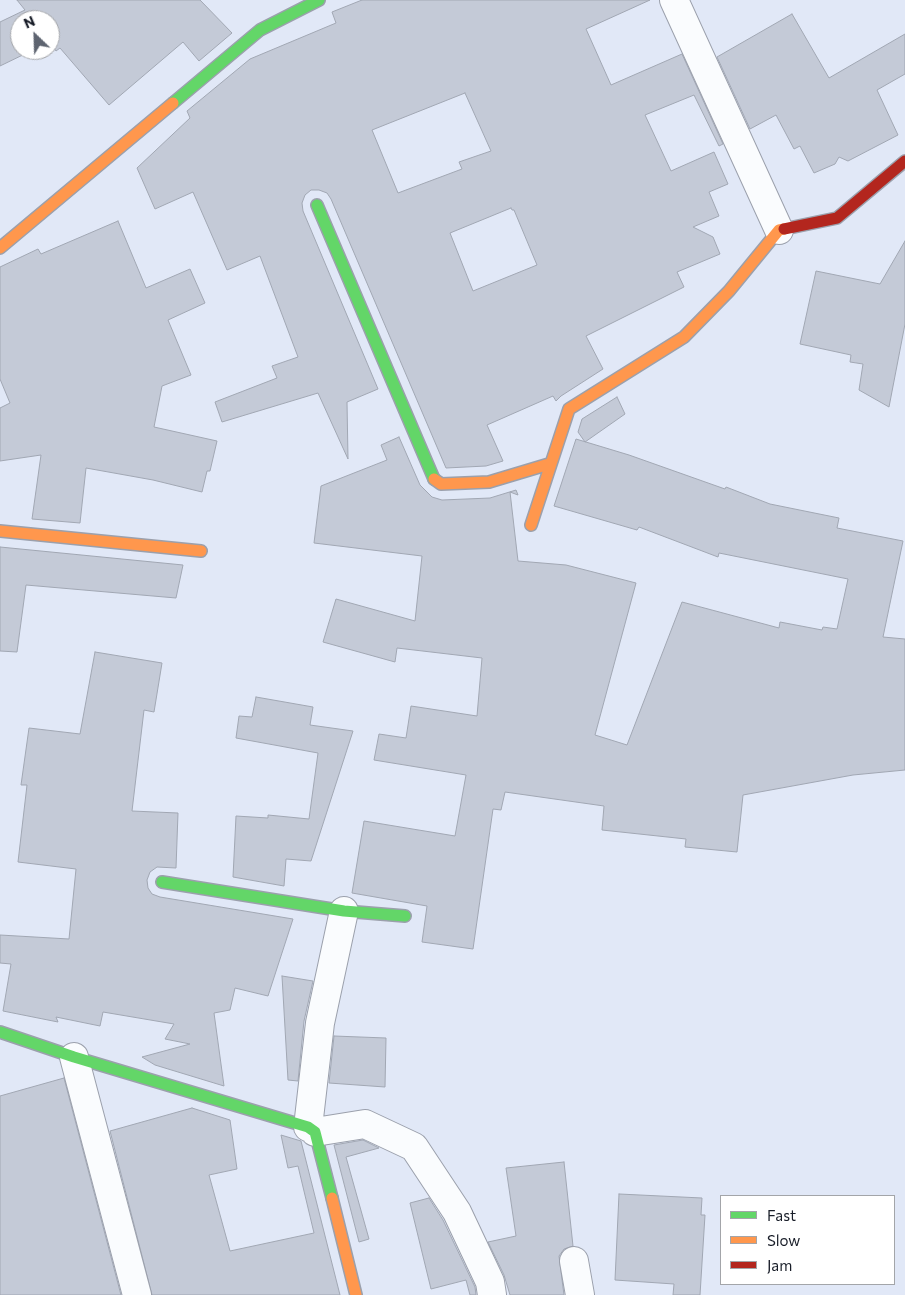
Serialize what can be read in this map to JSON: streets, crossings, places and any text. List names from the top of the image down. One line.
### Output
{"legend":["Fast","Slow","Jam"],"north":"top left"}
